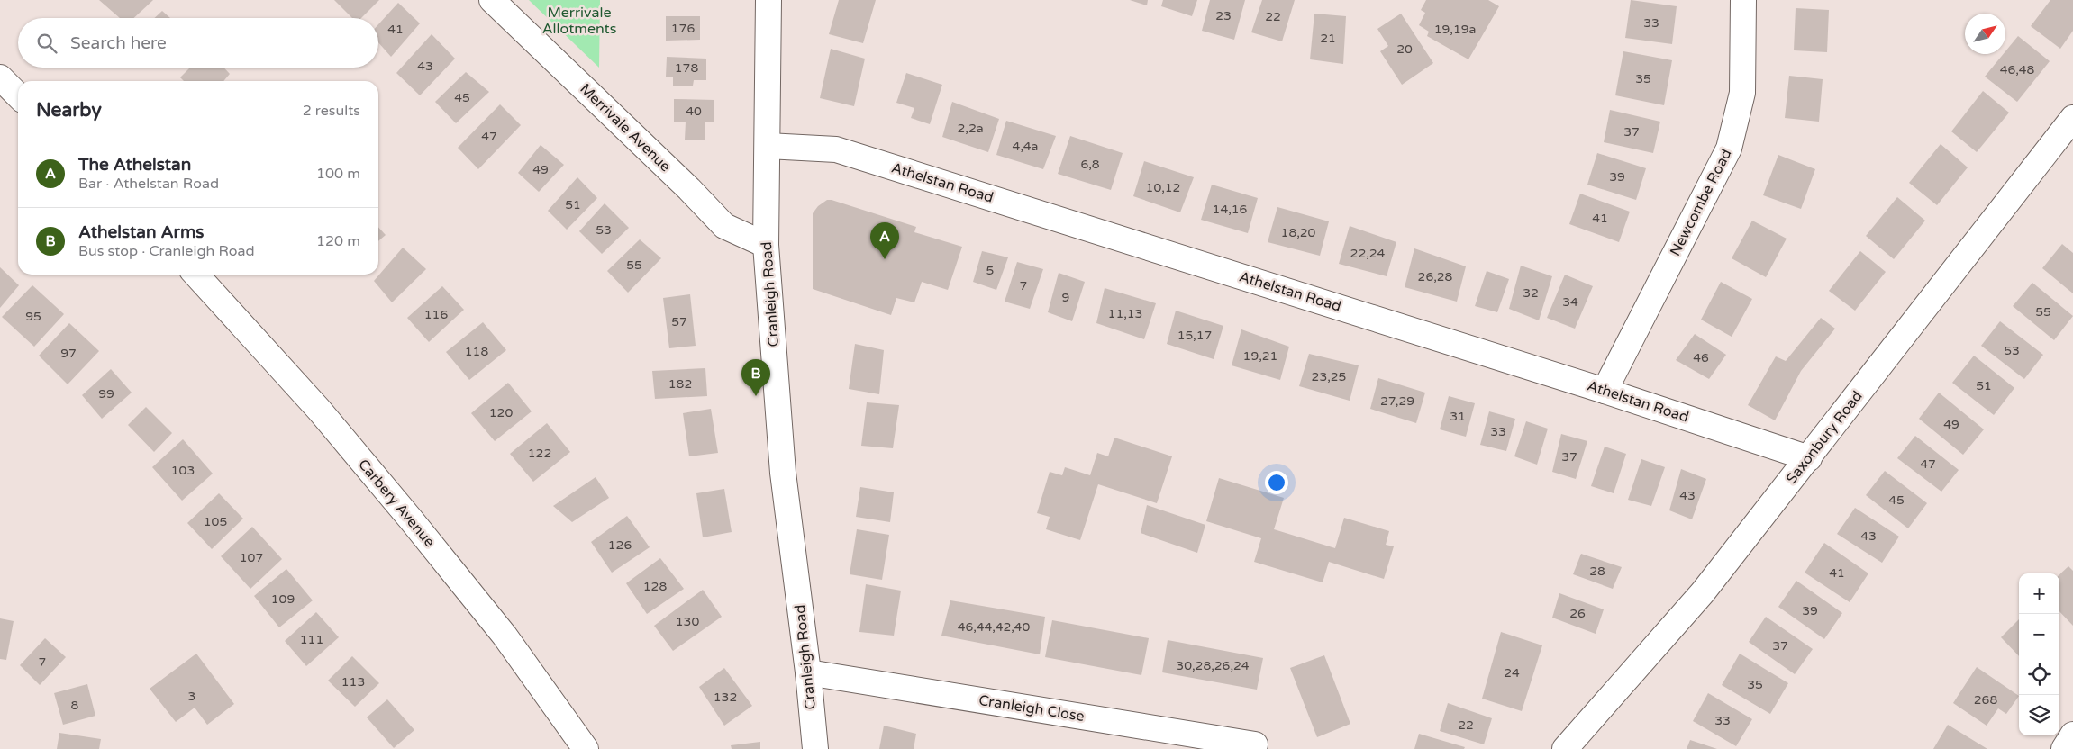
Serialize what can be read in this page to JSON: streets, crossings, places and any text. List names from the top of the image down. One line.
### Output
{"streets":{"street":["Merrivale Avenue","Athelstan Road","Newcombe Road","Cranleigh Road","Saxonbury Road","Carbery Avenue","Cranleigh Close"]},"crossings":[["Merrivale Avenue","Cranleigh Road"],["Athelstan Road","Newcombe Road"],["Athelstan Road","Cranleigh Road"],["Athelstan Road","Saxonbury Road"],["Cranleigh Road","Cranleigh Close"]],"parks":["Merrivale Allotments"],"house_numbers":["23","22","33","176","41","19,19a","21","20","43","178","46,48","35","45","40","2,2a","37","47","4,4a","6,8","49","39","10,12","51","14,16","41","53","18,20","22,24","55","5","26,28","7","32","9","34","55","11,13","116","95","57","15,17","53","118","97","19,21","46","23,25","182","51","99","27,29","120","31","49","33","122","37","47","103","43","45","105","43","126","107","28","41","128","109","39","26","130","46,44,42,40","111","37","7","30,28,26,24","24","113","35","3","132","268","8","33","22"],"north":"top right","page":{"search":"Search here","heading":["Nearby","2 results"],"list":[{"mark":"A","name":"The Athelstan","note":"Bar · Athelstan Road","value":"100 m"},{"mark":"B","name":"Athelstan Arms","note":"Bus stop · Cranleigh Road","value":"120 m"}],"pins":["A","B"],"map_buttons":["+","−"]}}
